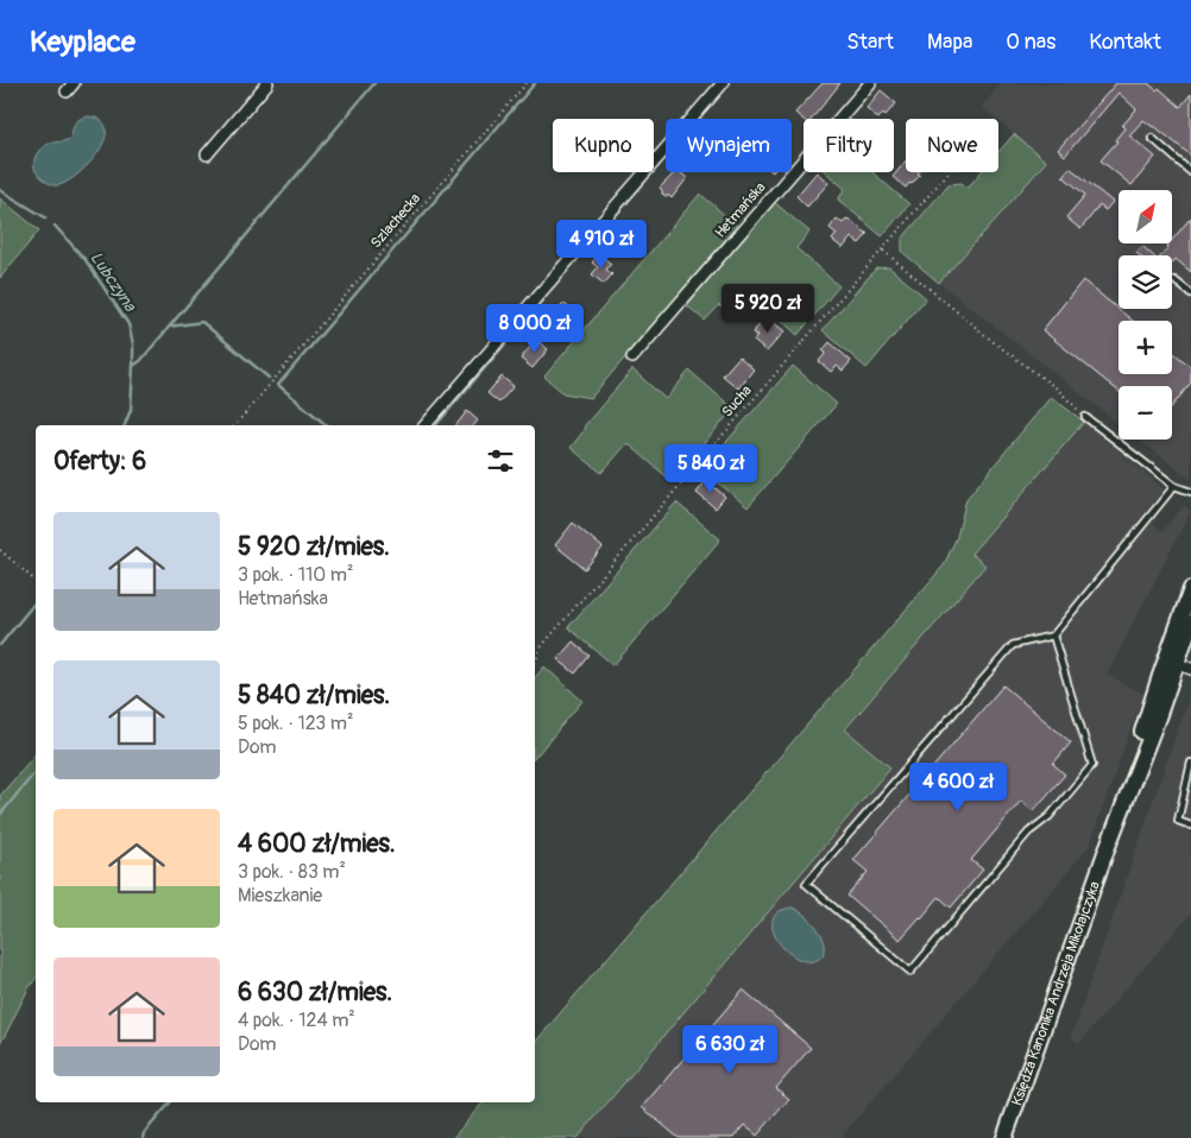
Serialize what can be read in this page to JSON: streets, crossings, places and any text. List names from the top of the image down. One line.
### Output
{"streets":{"main road":["Księdza Kanonika Andrzeja Mikołajczyka"],"street":["Hetmańska"],"path":["Szlachecka","Sucha"]},"water":["Lubczyna"],"north":"top right","page":{"header":"Keyplace","nav":["Start","Mapa","O nas","Kontakt"],"chip":["Kupno","Wynajem","Filtry","Nowe"],"map_buttons":["+","−"],"price":["4 910 zł","5 920 zł","8 000 zł","5 840 zł","4 600 zł","6 630 zł"],"heading":"Oferty: 6","list":[{"name":"5 920 zł/mies.","note":"3 pok. · 110 m² · Hetmańska"},{"name":"5 840 zł/mies.","note":"5 pok. · 123 m² · Dom"},{"name":"4 600 zł/mies.","note":"3 pok. · 83 m² · Mieszkanie"},{"name":"6 630 zł/mies.","note":"4 pok. · 124 m² · Dom"}]}}
